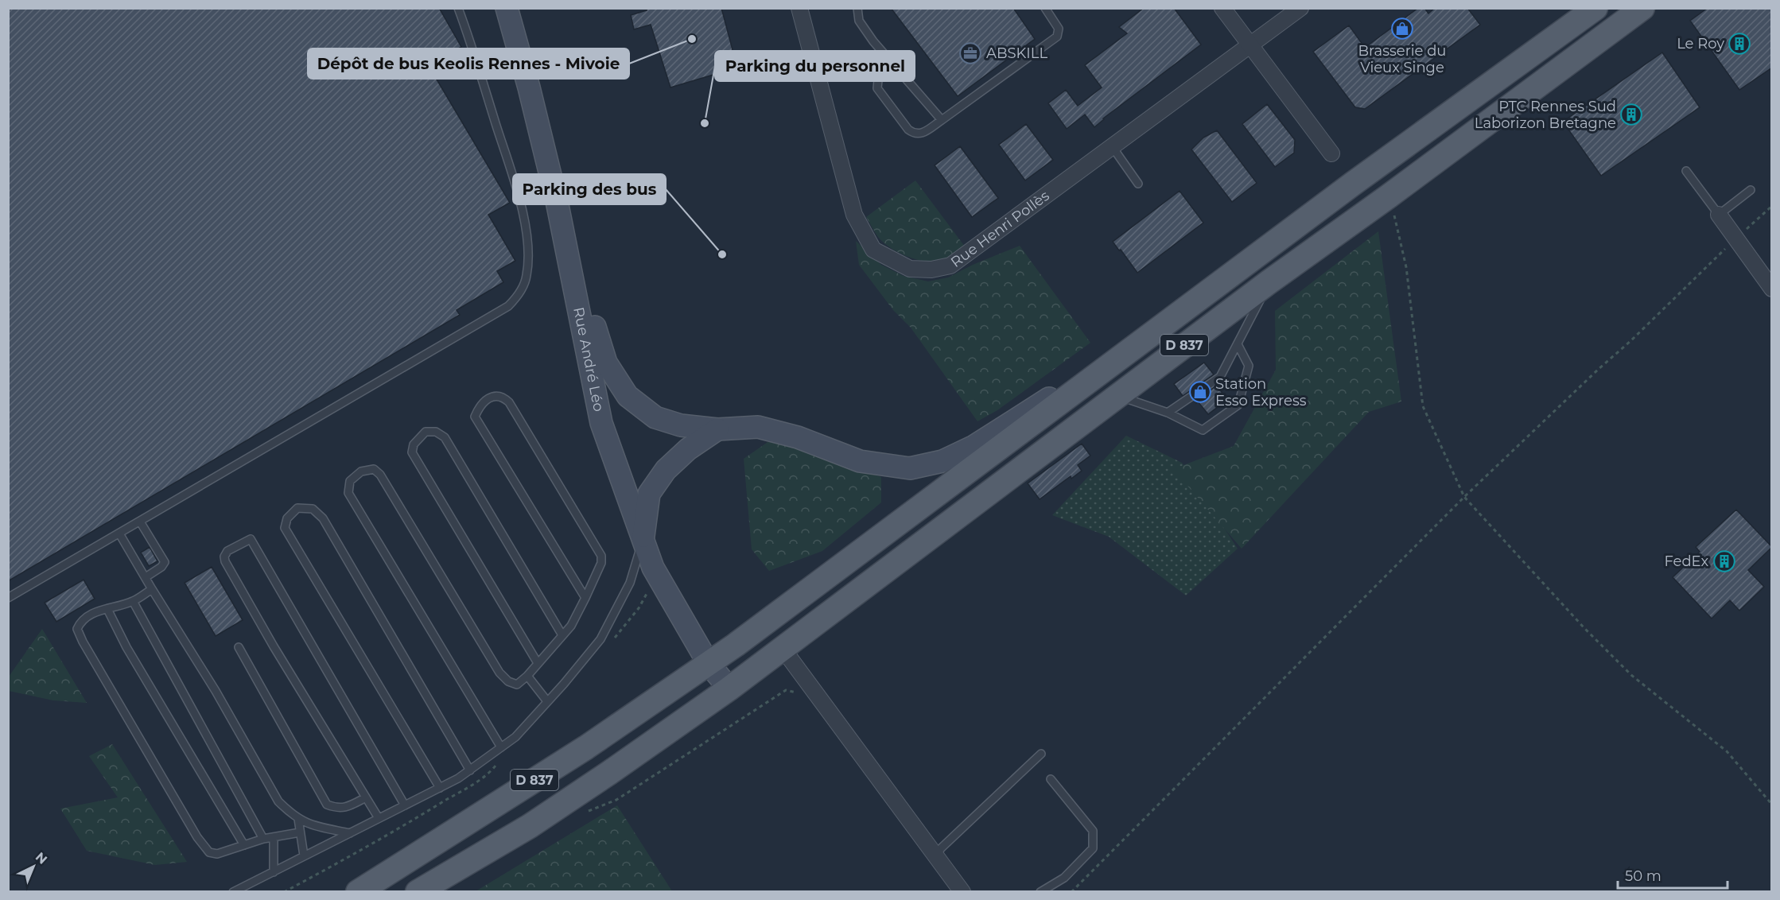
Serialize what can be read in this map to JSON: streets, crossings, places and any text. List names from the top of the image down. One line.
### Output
{"streets":{"main road":["D 837"],"street":["Rue Henri Pollès","Rue André Léo"]},"crossings":[["D 837","Rue André Léo"]],"places":{"shop":["Brasserie du Vieux Singe","Station Esso Express"],"other":["Dépôt de bus Keolis Rennes - Mivoie","Parking du personnel","Parking des bus"],"building":["Le Roy","PTC Rennes Sud Laborizon Bretagne","FedEx"],"office":["ABSKILL"]},"scale_bar":"50 m","north":"top right"}
